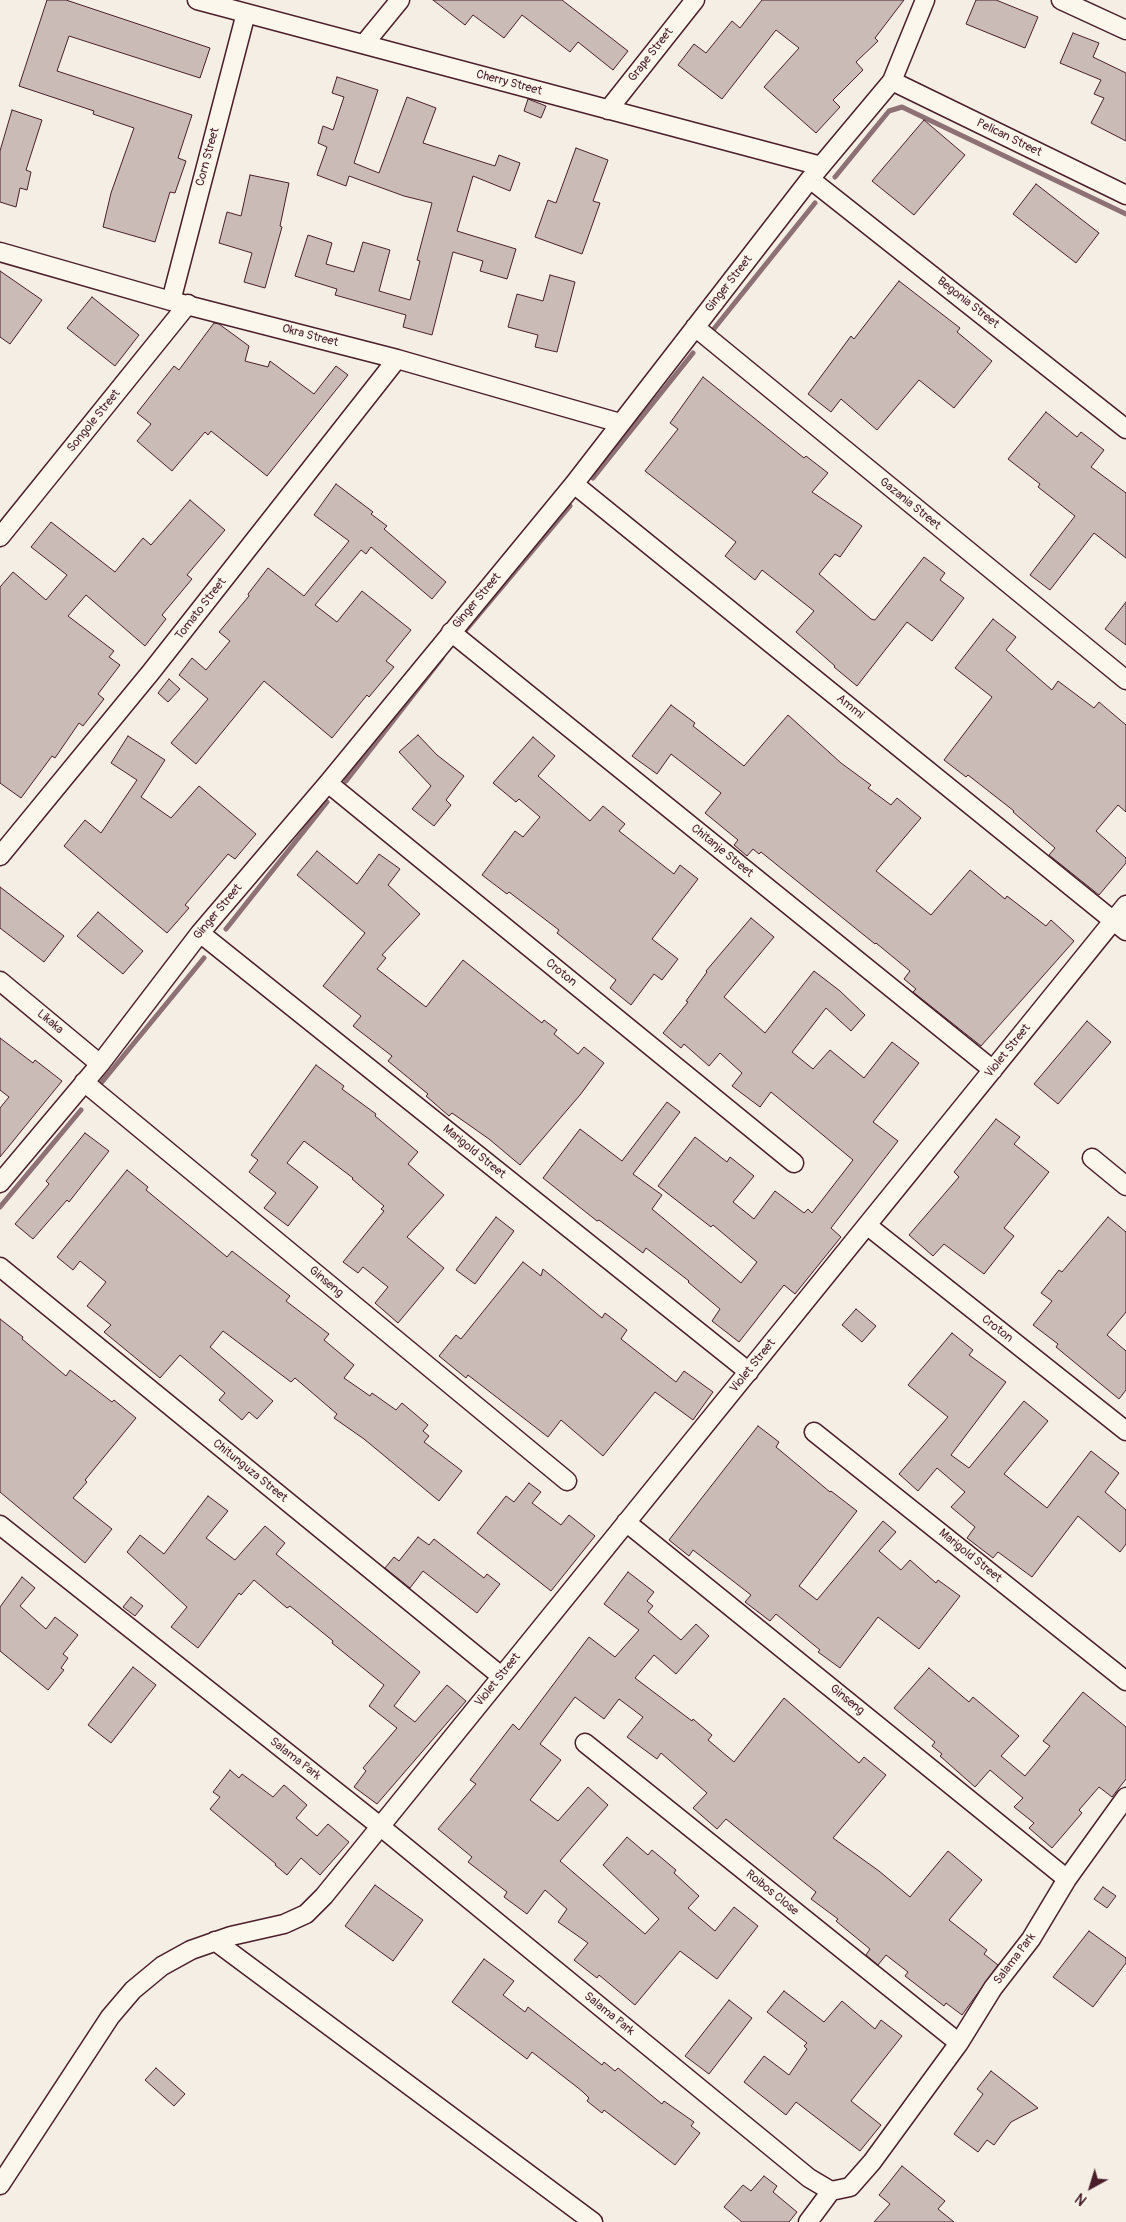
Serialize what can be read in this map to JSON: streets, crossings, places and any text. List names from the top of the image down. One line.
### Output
{"streets":{"street":["Grape Street","Cherry Street","Pelican Street","Corn Street","Ginger Street","Begonia Street","Okra Street","Songole Street","Gazania Street","Tomato Street","Ammi","Chitanje Street","Croton","Likaka","Violet Street","Marigold Street","Ginseng","Chitunguza Street","Salama Park","Roibos Close"]},"crossings":[["Grape Street","Cherry Street"],["Cherry Street","Corn Street"],["Cherry Street","Ginger Street"],["Cherry Street","Begonia Street"],["Pelican Street","Ginger Street"],["Corn Street","Okra Street"],["Ginger Street","Begonia Street"],["Ginger Street","Okra Street"],["Ginger Street","Gazania Street"],["Ginger Street","Ammi"],["Ginger Street","Chitanje Street"],["Ginger Street","Croton"],["Ginger Street","Likaka"],["Ginger Street","Marigold Street"],["Ginger Street","Ginseng"],["Okra Street","Songole Street"],["Okra Street","Tomato Street"],["Ammi","Violet Street"],["Chitanje Street","Violet Street"],["Croton","Violet Street"],["Violet Street","Marigold Street"],["Violet Street","Ginseng"],["Violet Street","Chitunguza Street"],["Violet Street","Salama Park"],["Ginseng","Salama Park"],["Salama Park","Roibos Close"]],"north":"bottom left"}
